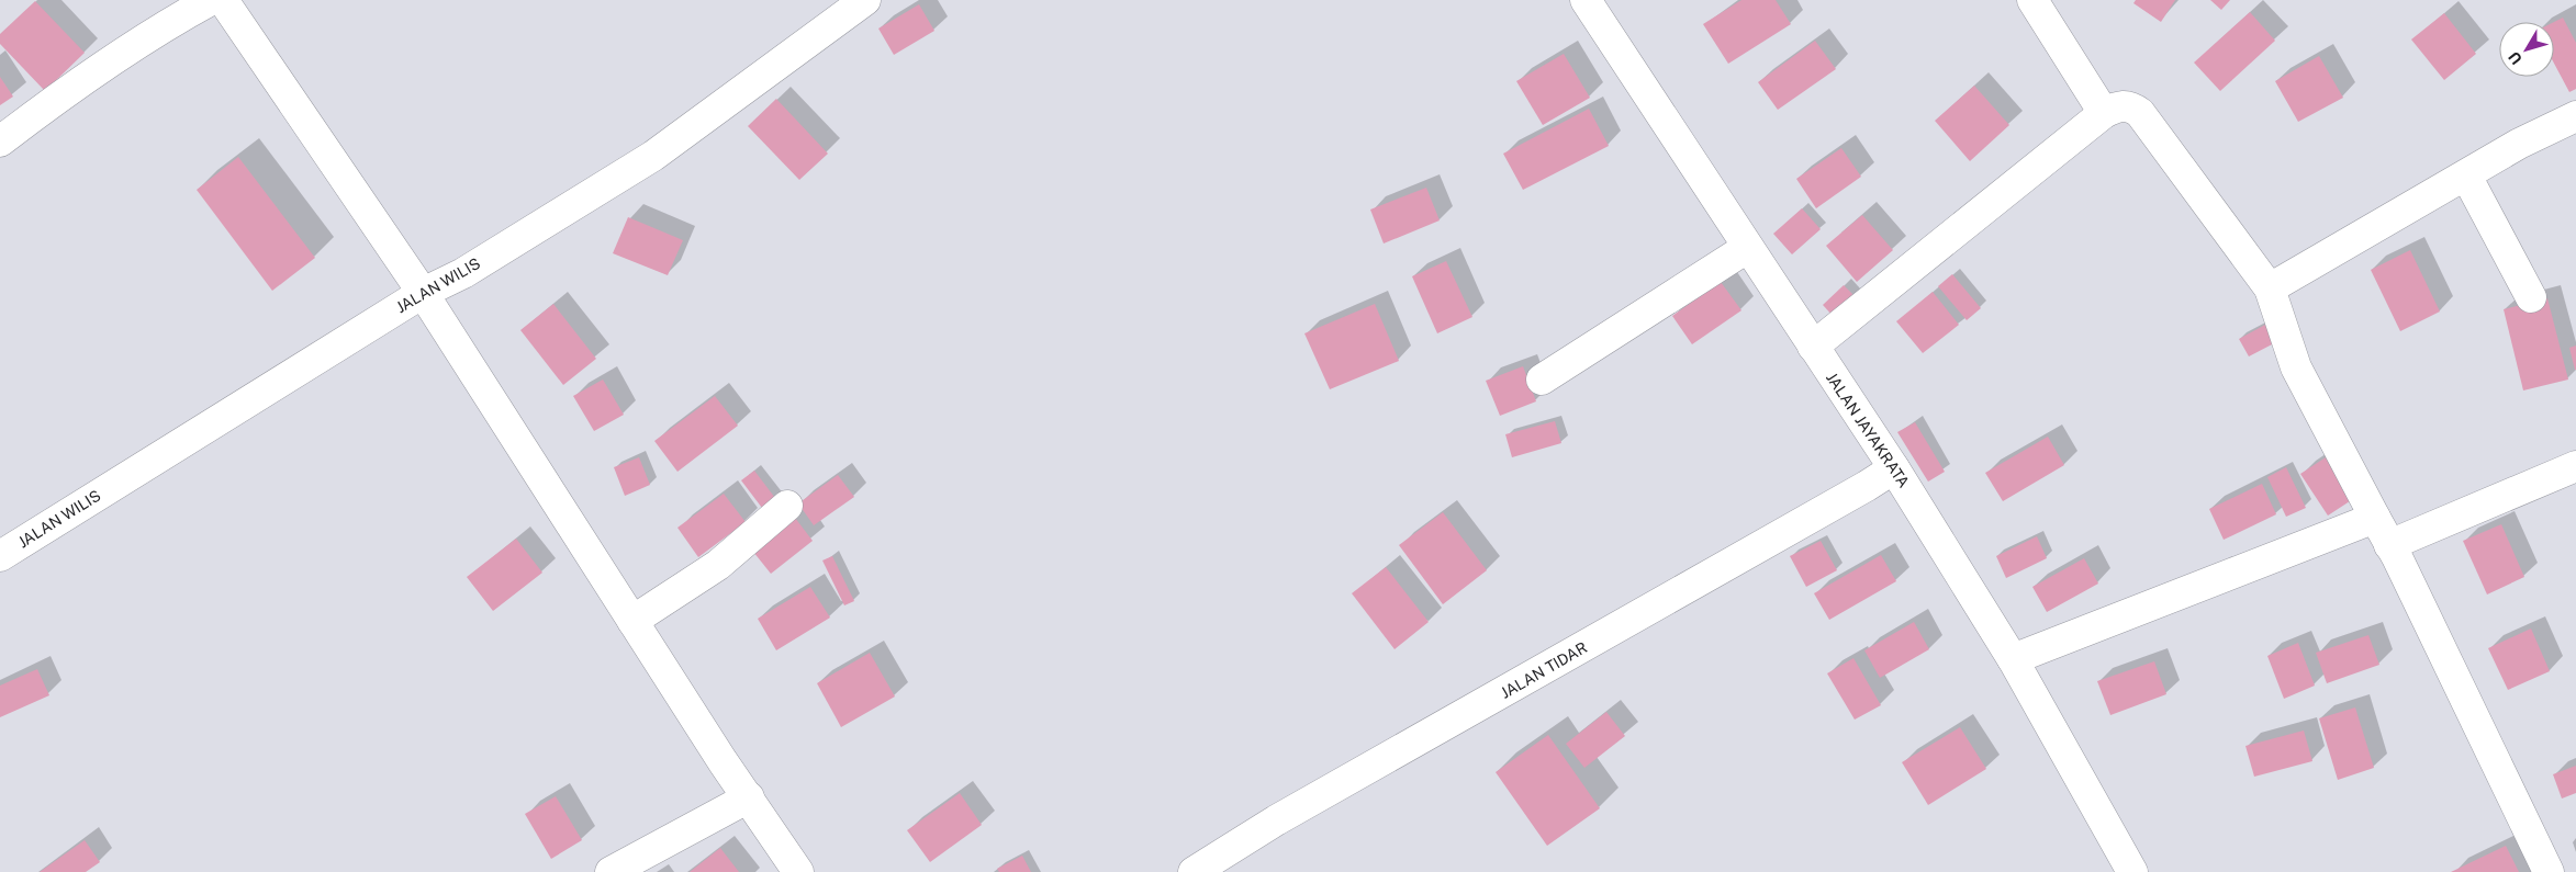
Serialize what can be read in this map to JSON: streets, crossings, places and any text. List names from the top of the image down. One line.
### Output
{"streets":{"street":["JALAN WILIS","JALAN JAYAKRATA","JALAN TIDAR"]},"crossings":[["JALAN JAYAKRATA","JALAN TIDAR"]],"north":"bottom left"}
